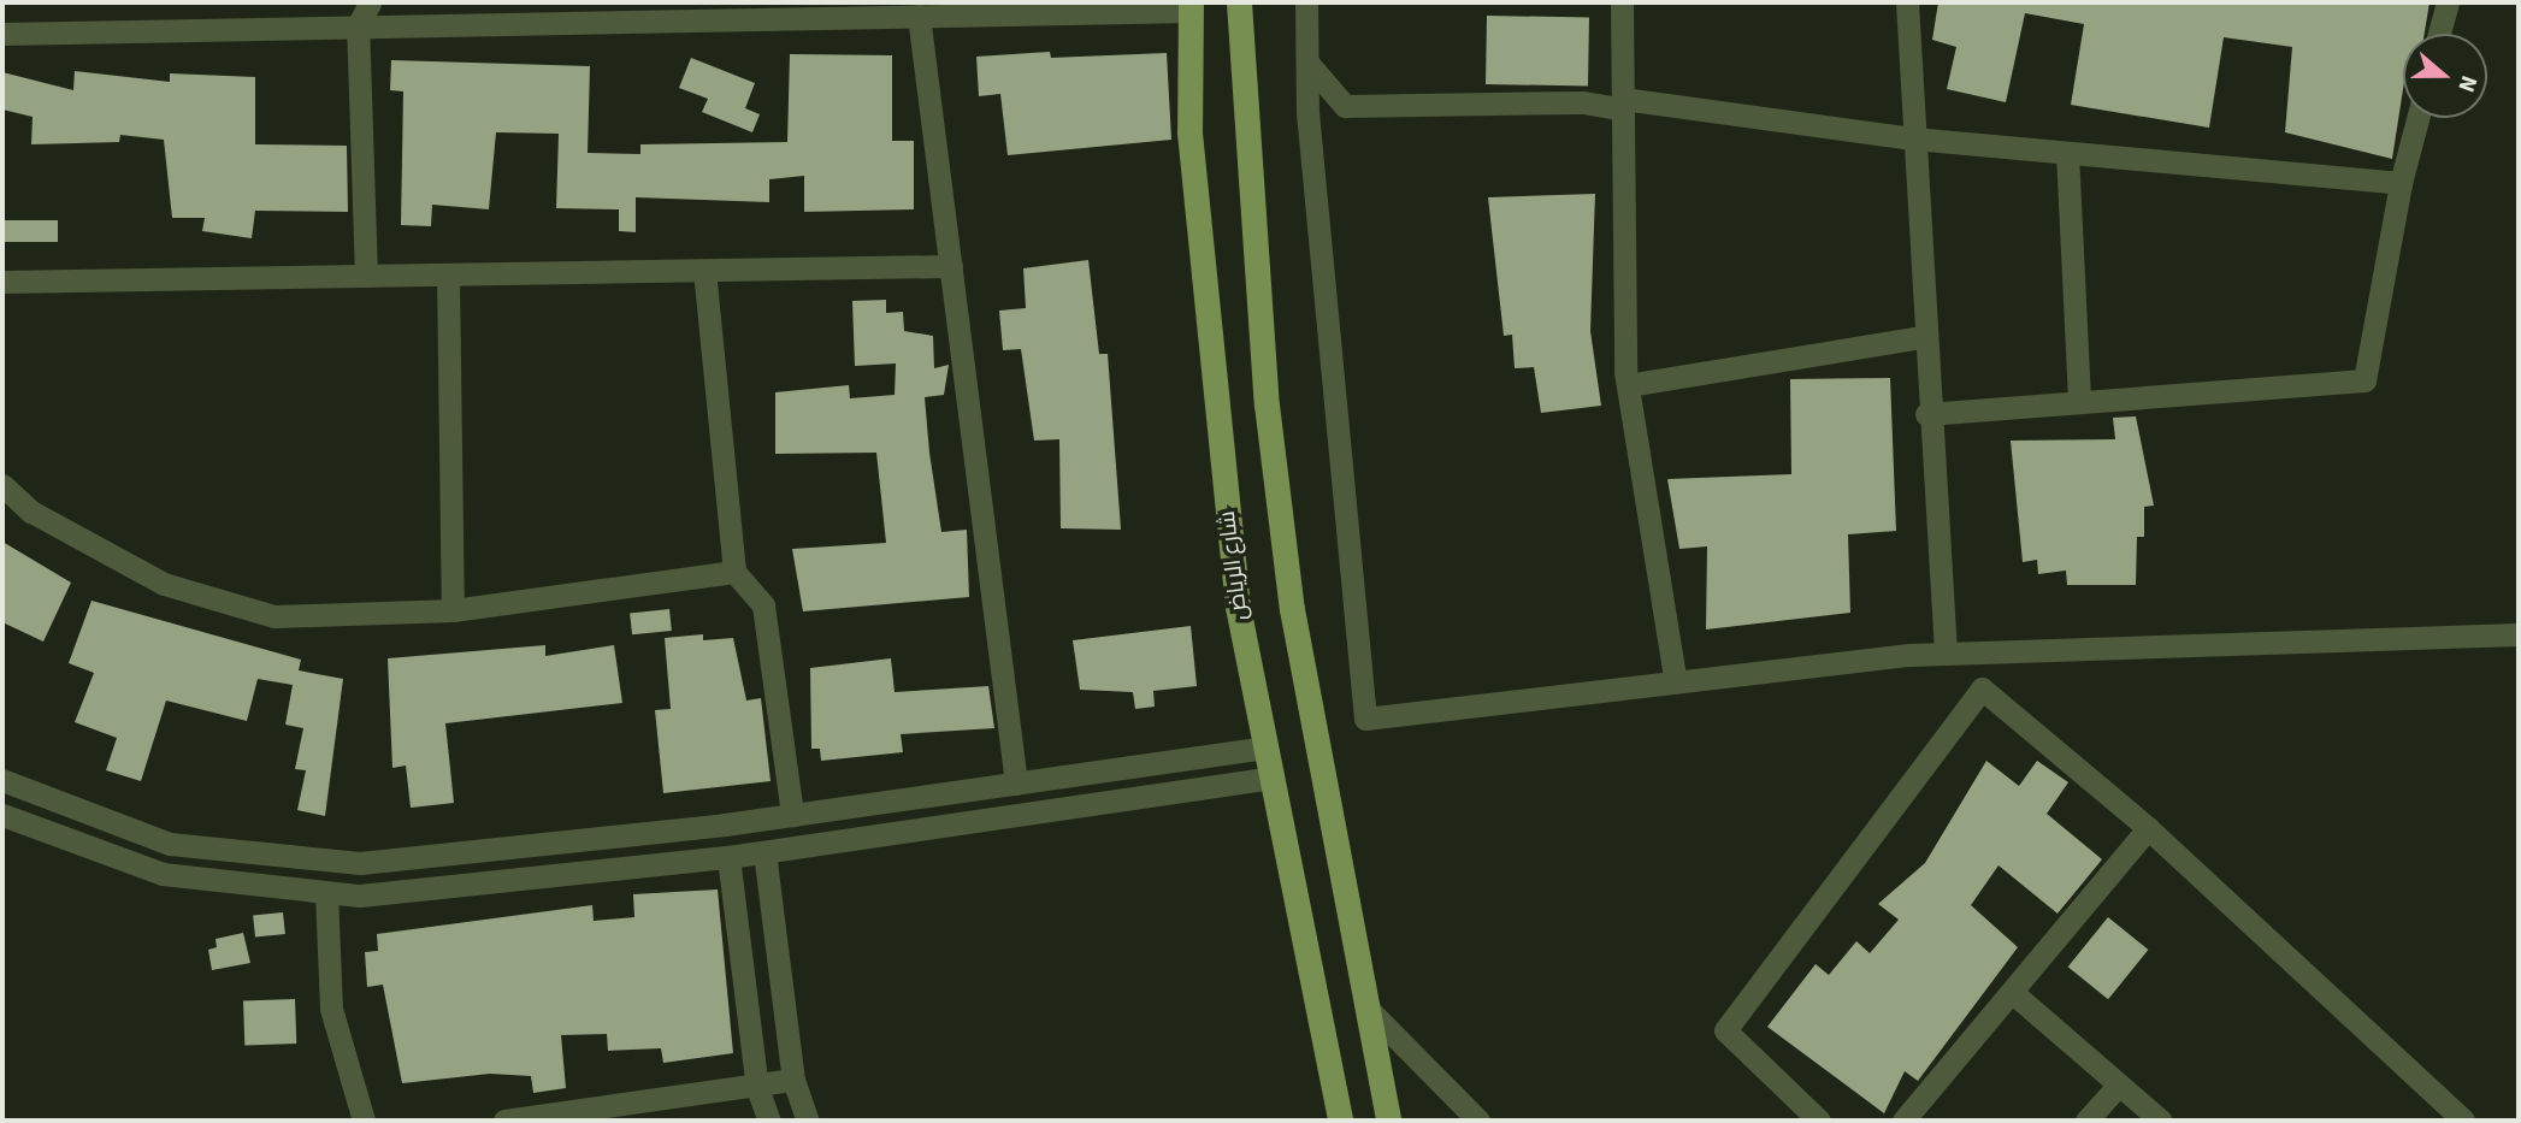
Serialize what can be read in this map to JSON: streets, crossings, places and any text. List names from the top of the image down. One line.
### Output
{"streets":{"main road":["شارع الرياض"]},"north":"right"}
